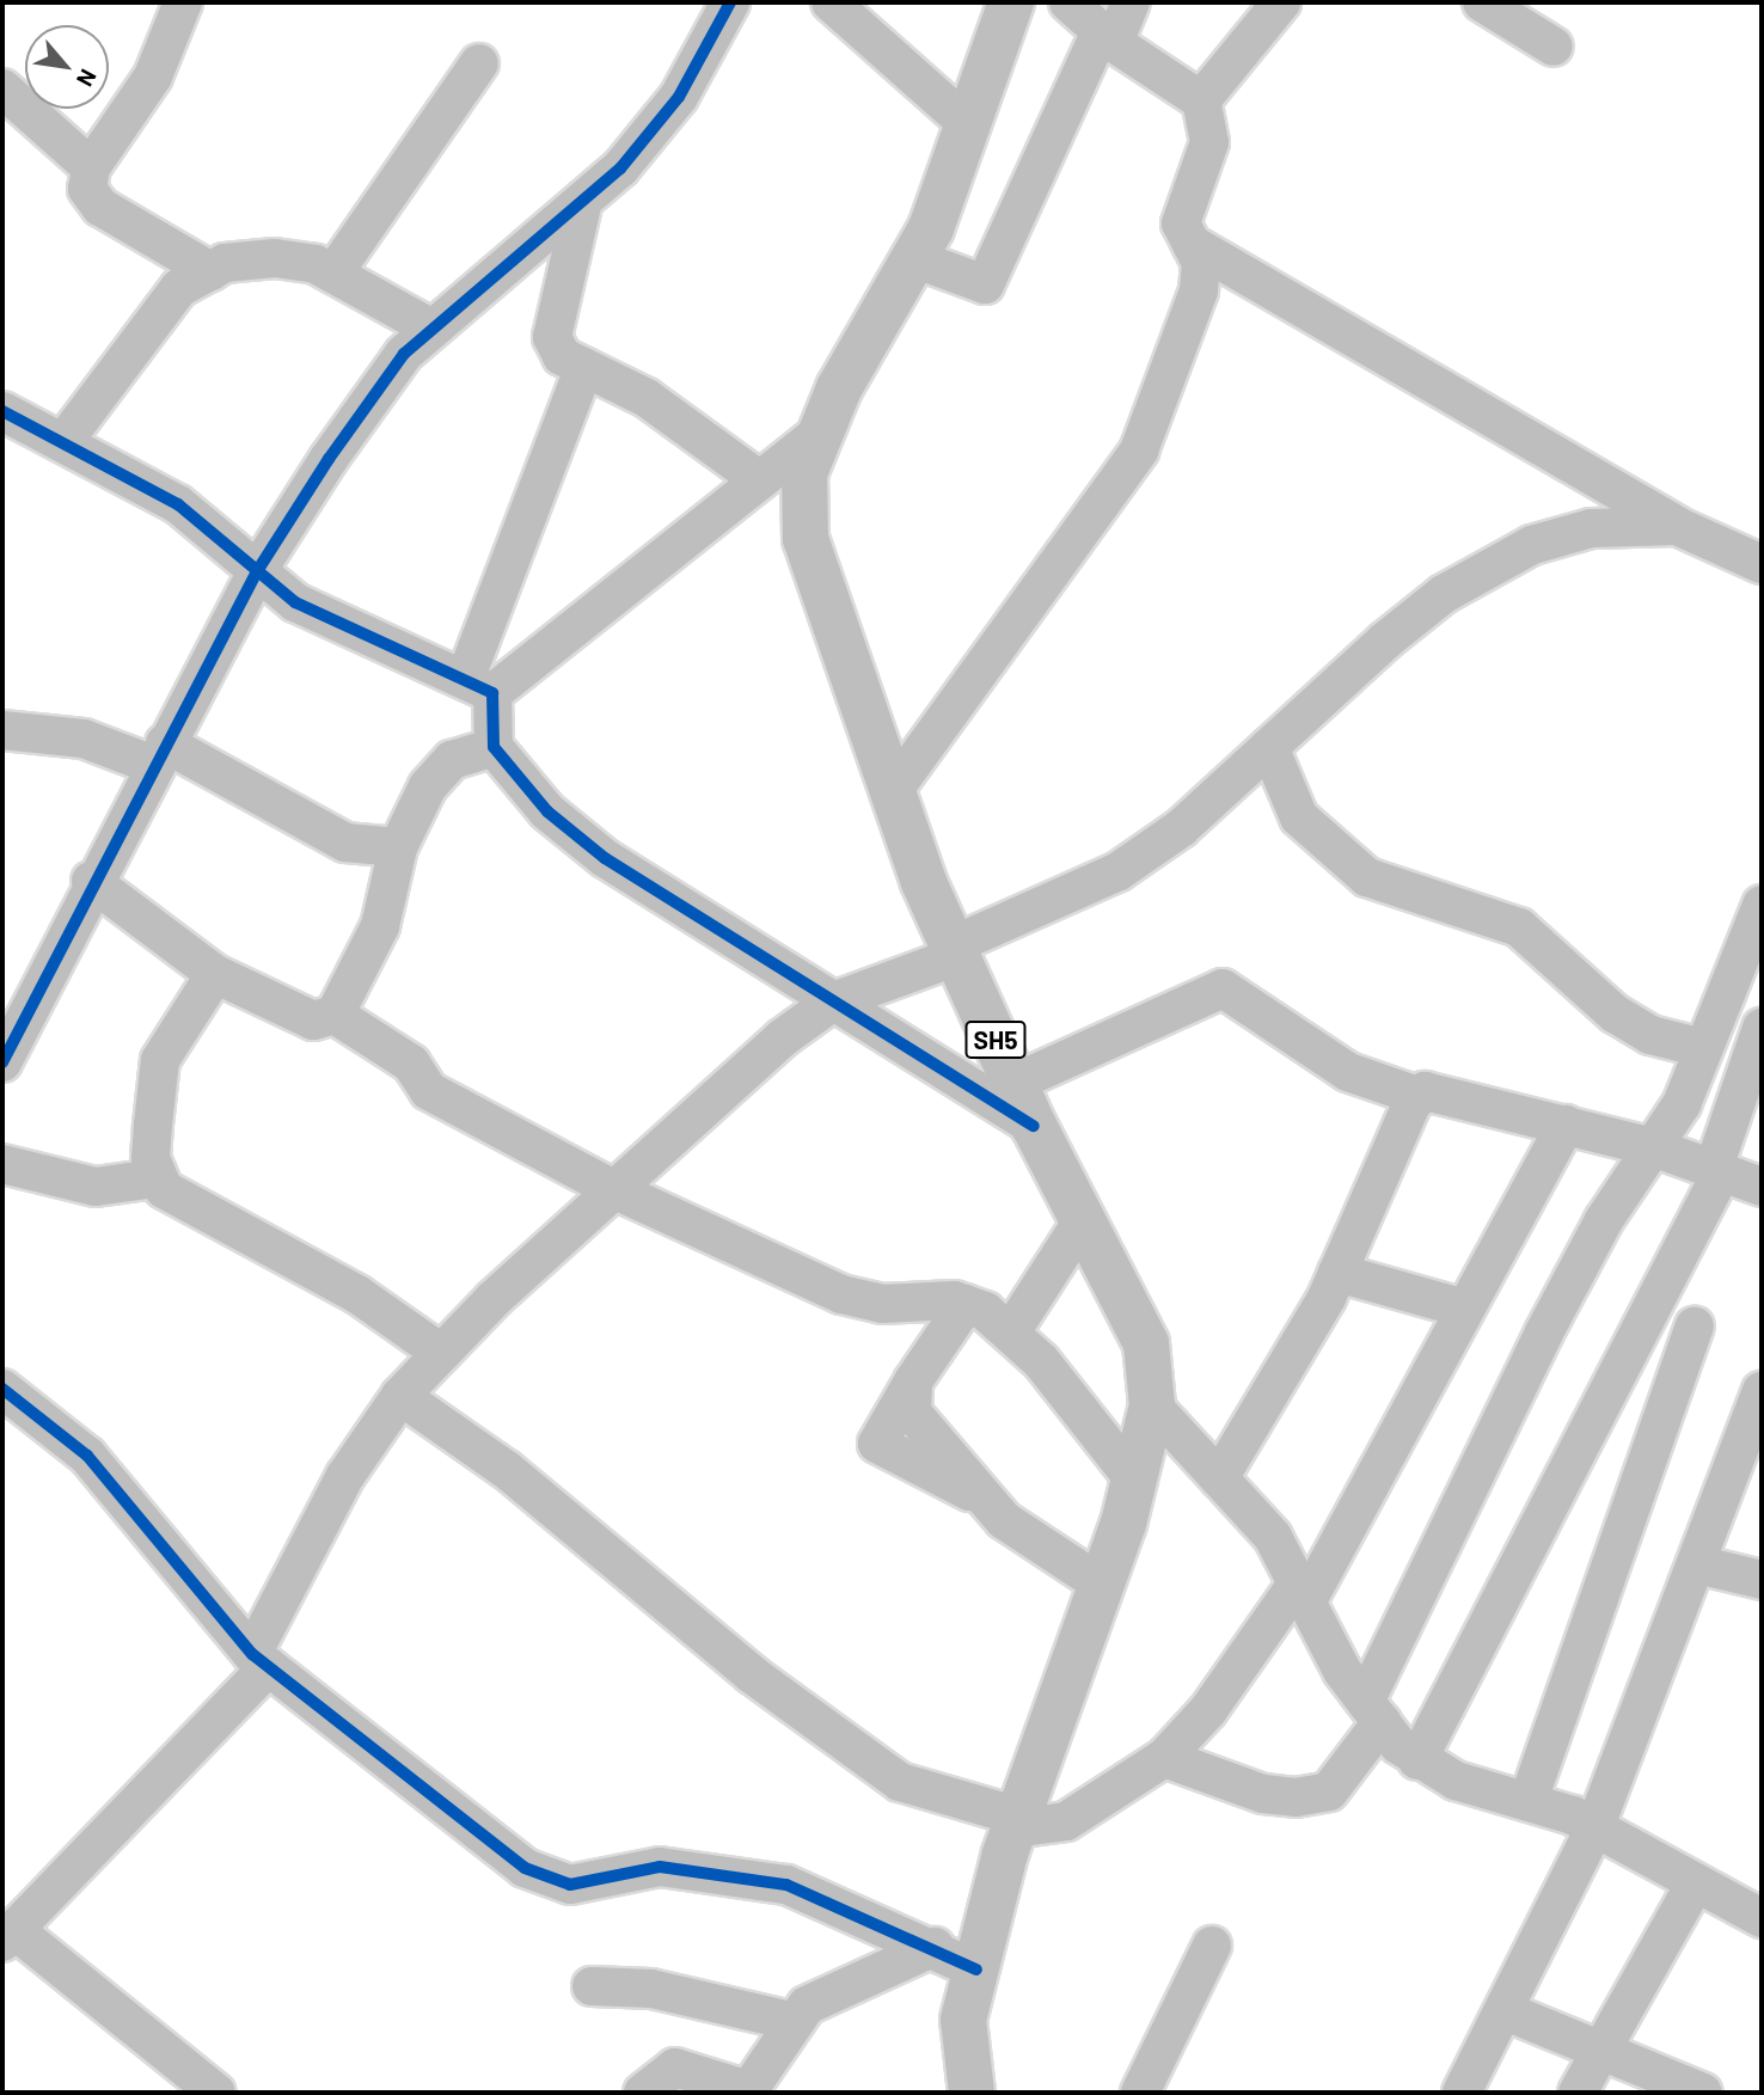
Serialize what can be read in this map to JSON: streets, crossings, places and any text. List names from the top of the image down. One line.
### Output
{"streets":{"main road":["SH5"]},"north":"bottom right"}
